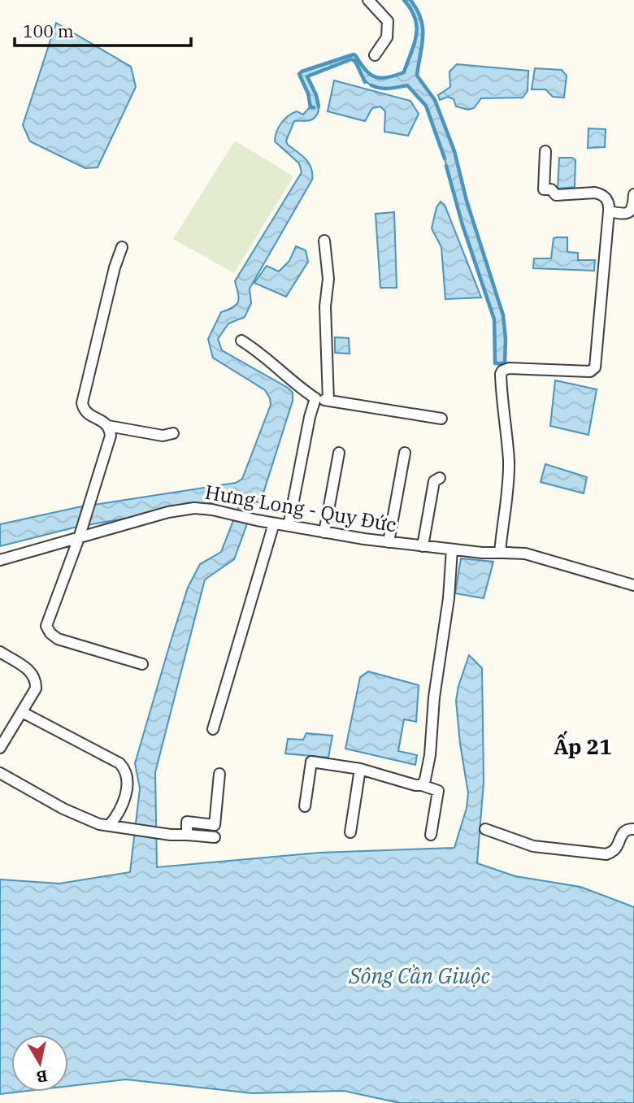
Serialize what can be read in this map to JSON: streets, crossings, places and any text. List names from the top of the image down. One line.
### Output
{"streets":{"street":["Hưng Long - Quy Đức"]},"districts":["Ấp 21"],"water":["Sông Cần Giuộc"],"scale_bar":"100 m","north":"bottom"}
